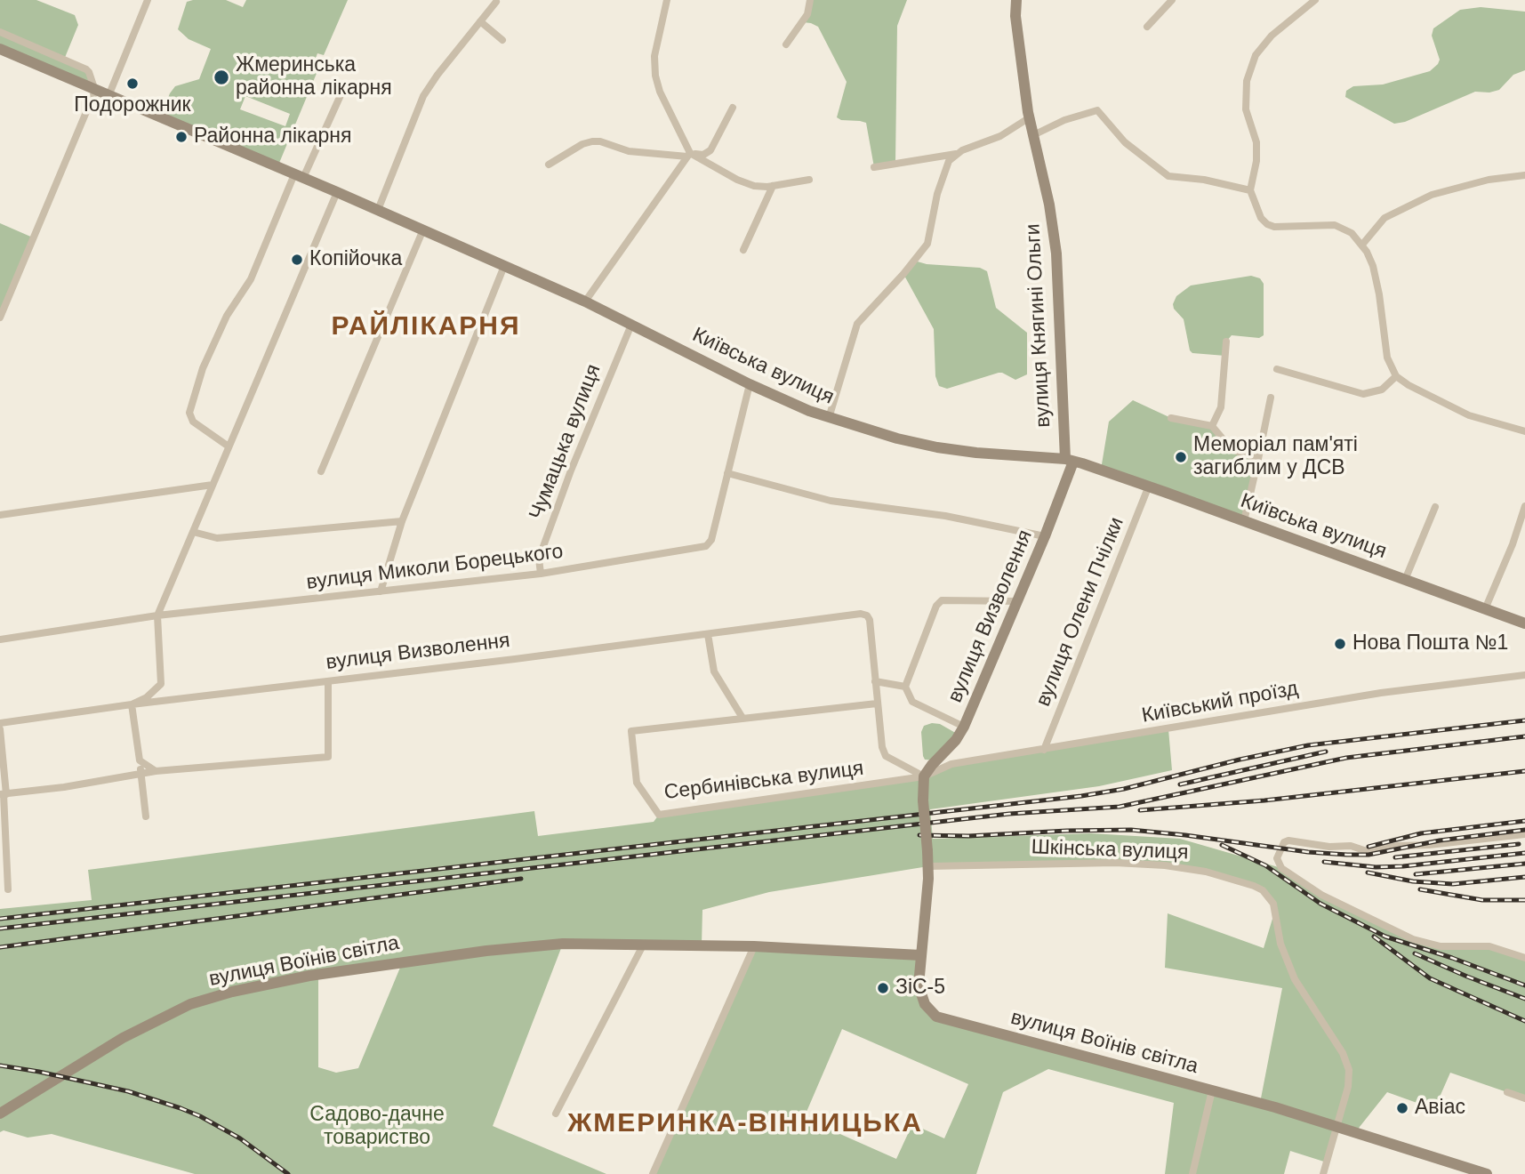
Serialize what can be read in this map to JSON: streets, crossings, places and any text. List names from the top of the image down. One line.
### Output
{"streets":{"street":["вулиця Княгині Ольги","Київська вулиця","Чумацька вулиця","вулиця Миколи Борецького","вулиця Олени Пчілки","вулиця Визволення","Київський проїзд","Сербинівська вулиця","Шкінська вулиця","вулиця Воїнів світла"]},"crossings":[["вулиця Княгині Ольги","Київська вулиця"],["вулиця Княгині Ольги","вулиця Визволення"],["Київська вулиця","Чумацька вулиця"],["Київська вулиця","вулиця Олени Пчілки"],["Київська вулиця","вулиця Визволення"],["Чумацька вулиця","вулиця Миколи Борецького"],["вулиця Олени Пчілки","Київський проїзд"],["вулиця Визволення","Київський проїзд"],["вулиця Визволення","Сербинівська вулиця"],["Київський проїзд","Сербинівська вулиця"],["Шкінська вулиця","вулиця Воїнів світла"]],"districts":["РАЙЛІКАРНЯ","ЖМЕРИНКА-ВІННИЦЬКА"],"parks":["Садово-дачне товариство"],"places":["Жмеринська районна лікарня","Подорожник","Районна лікарня","Копійочка","Меморіал пам'яті загиблим у ДСВ","Нова Пошта №1","ЗіС-5","Авіас"]}
